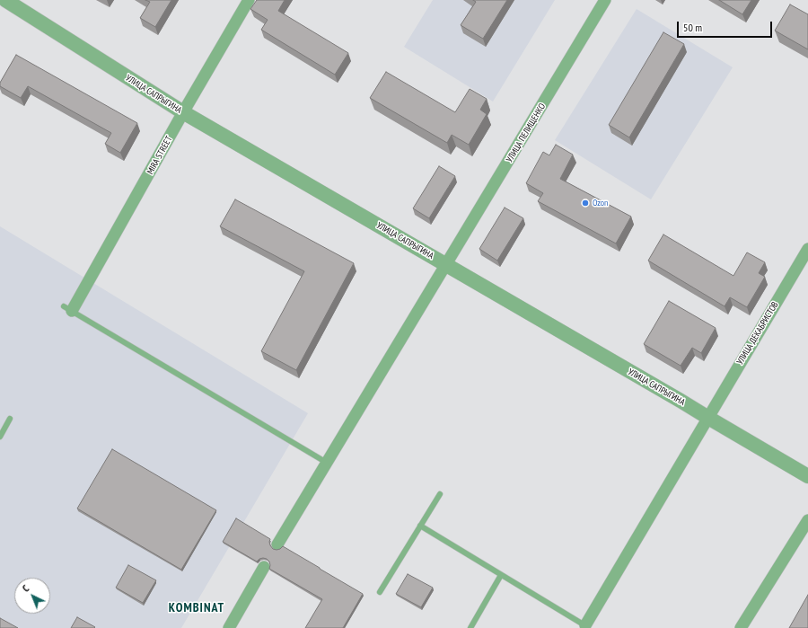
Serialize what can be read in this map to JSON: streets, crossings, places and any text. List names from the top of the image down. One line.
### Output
{"streets":{"street":["УЛИЦА САПРЫГИНА","УЛИЦА ПЕЛИЩЕНКО","MIRA STREET","УЛИЦА ДЕКАБРИСТОВ"]},"crossings":[["УЛИЦА САПРЫГИНА","УЛИЦА ПЕЛИЩЕНКО"],["УЛИЦА САПРЫГИНА","MIRA STREET"],["УЛИЦА САПРЫГИНА","УЛИЦА ДЕКАБРИСТОВ"]],"districts":["KOMBINAT"],"places":["Ozon"],"scale_bar":"50 m","north":"top left"}
